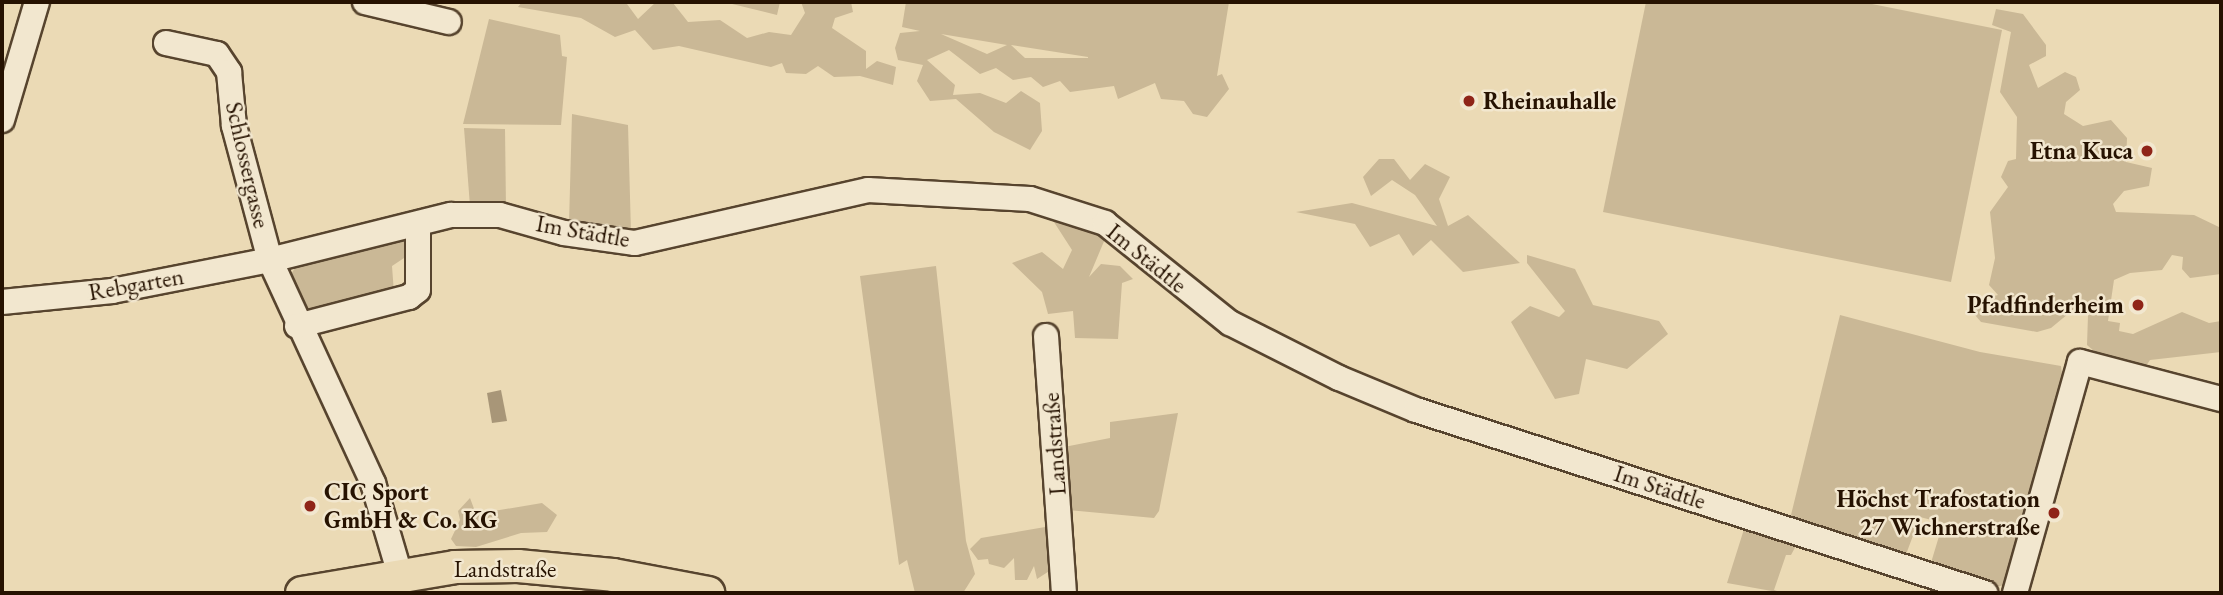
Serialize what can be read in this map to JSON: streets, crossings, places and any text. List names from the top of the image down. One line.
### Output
{"streets":{"main road":["Landstraße"],"street":["Schlossergasse","Im Städtle","Rebgarten"]},"crossings":[["Schlossergasse","Im Städtle"],["Schlossergasse","Rebgarten"],["Schlossergasse","Landstraße"],["Im Städtle","Rebgarten"]],"places":["Rheinauhalle","Etna Kuca","Pfadfinderheim","CIC Sport GmbH & Co. KG","Höchst Trafostation 27 Wichnerstraße"]}
